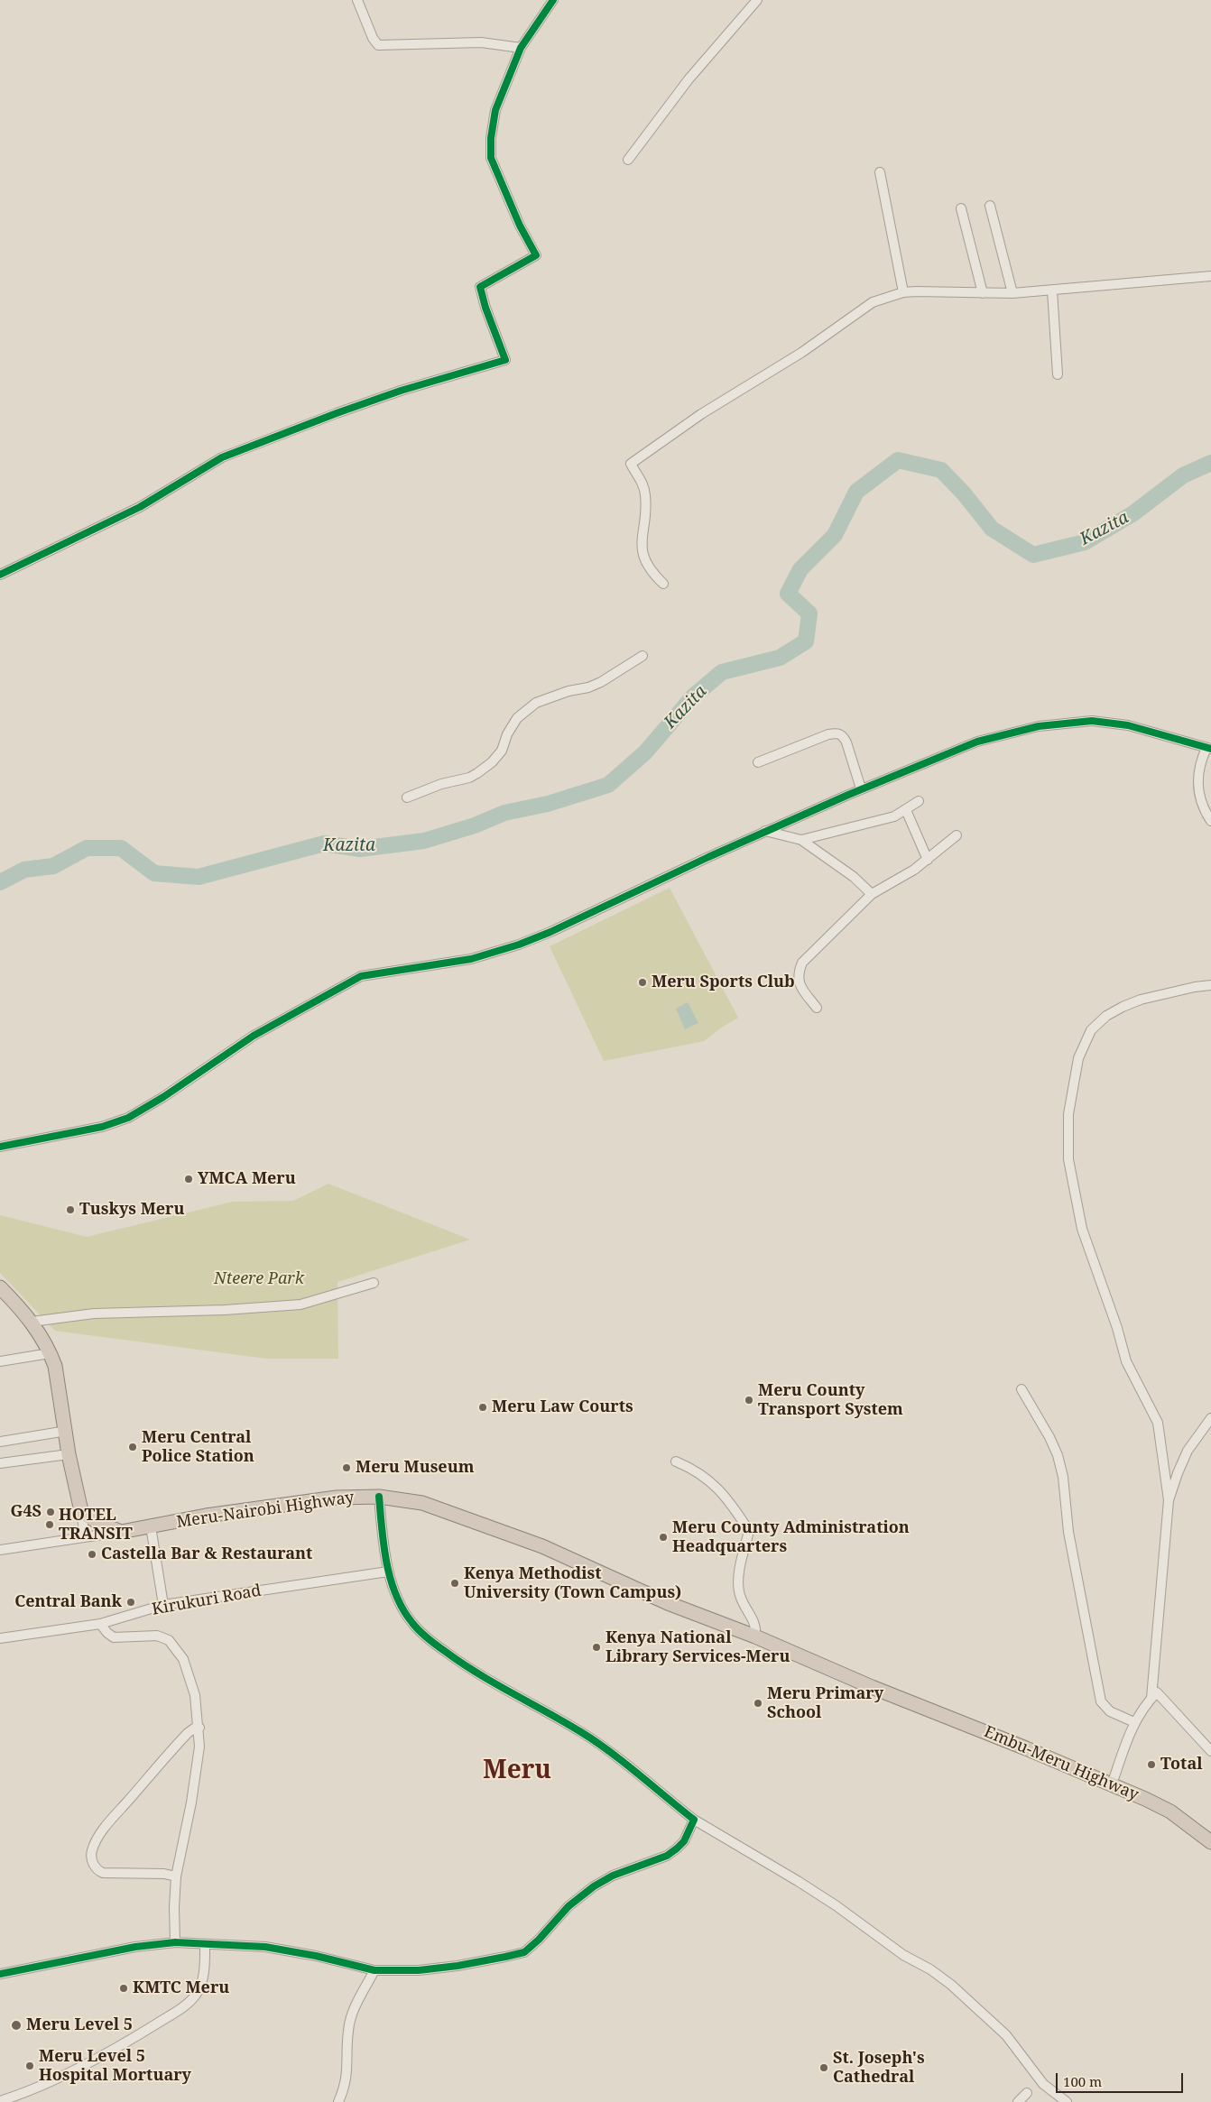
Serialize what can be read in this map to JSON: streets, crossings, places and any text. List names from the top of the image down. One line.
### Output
{"streets":{"highway":["Meru-Nairobi Highway","Embu-Meru Highway"],"street":["Kirukuri Road"]},"crossings":[["Meru-Nairobi Highway","Embu-Meru Highway"]],"districts":["Meru"],"water":["Kazita"],"parks":["Nteere Park"],"places":["Meru Sports Club","YMCA Meru","Tuskys Meru","Meru County Transport System","Meru Law Courts","Meru Central Police Station","Meru Museum","G4S","HOTEL TRANSIT","Meru County Administration Headquarters","Castella Bar & Restaurant","Kenya Methodist University (Town Campus)","Central Bank","Kenya National Library Services-Meru","Meru Primary School","Total","KMTC Meru","Meru Level 5","Meru Level 5 Hospital Mortuary","St. Joseph's Cathedral"],"scale_bar":"100 m"}
